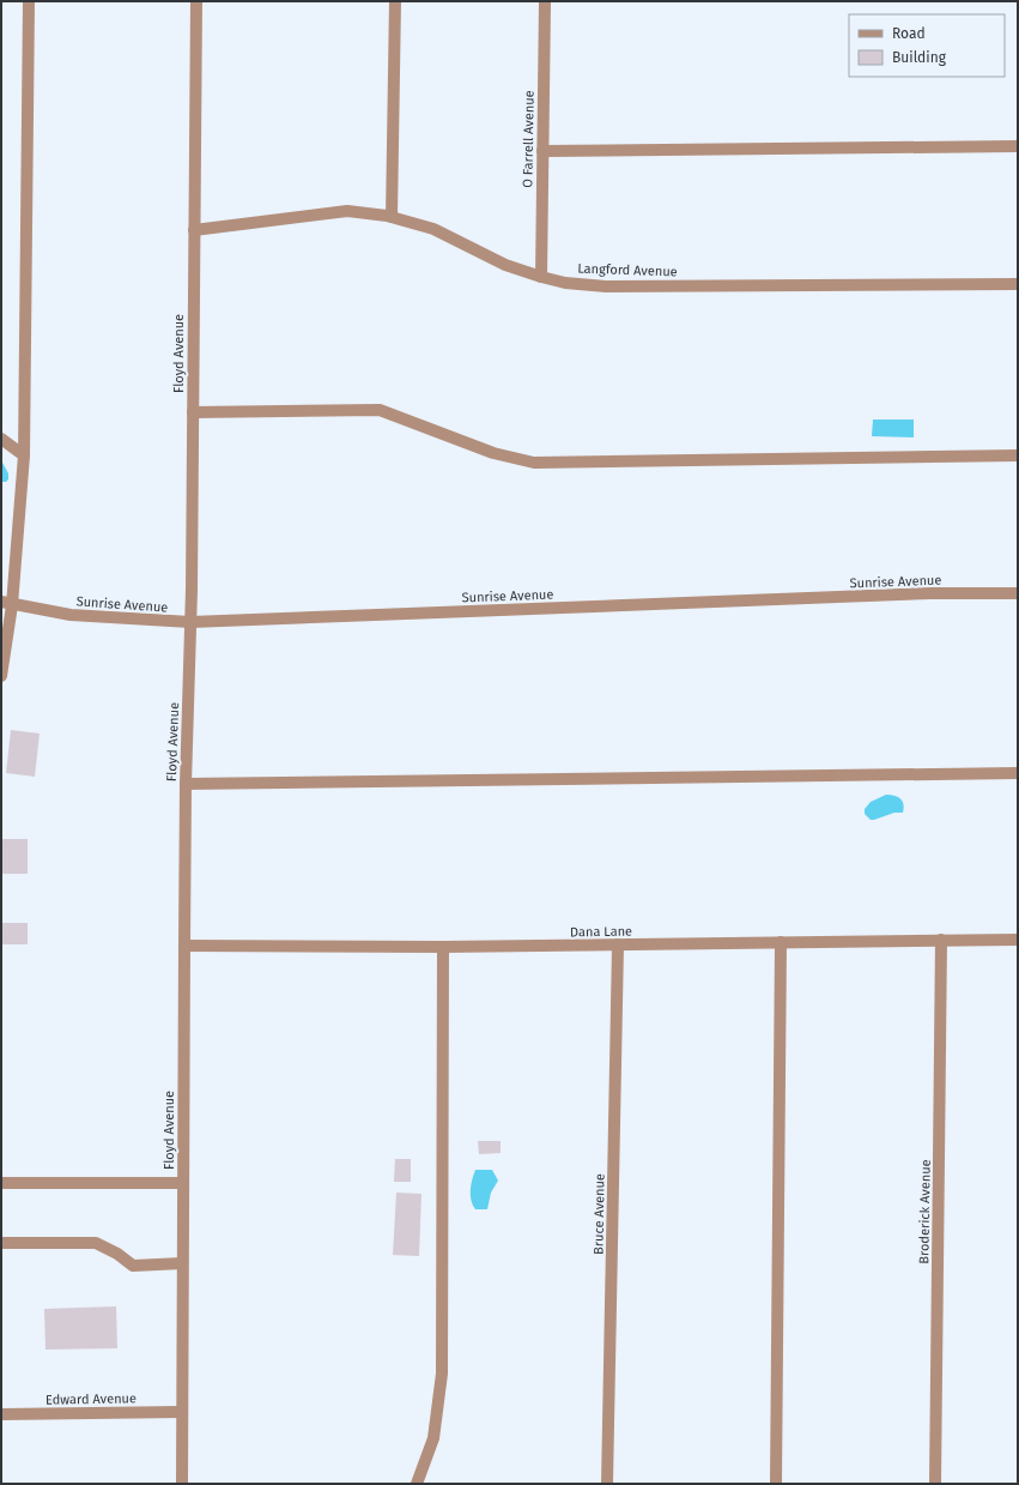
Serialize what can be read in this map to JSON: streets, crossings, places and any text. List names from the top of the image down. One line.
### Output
{"streets":{"street":["O Farrell Avenue","Langford Avenue","Floyd Avenue","Sunrise Avenue","Dana Lane","Broderick Avenue","Bruce Avenue","Edward Avenue"]},"crossings":[["O Farrell Avenue","Langford Avenue"],["Langford Avenue","Floyd Avenue"],["Floyd Avenue","Sunrise Avenue"],["Floyd Avenue","Dana Lane"],["Floyd Avenue","Edward Avenue"],["Dana Lane","Broderick Avenue"],["Dana Lane","Bruce Avenue"]],"legend":["Road","Building"]}
